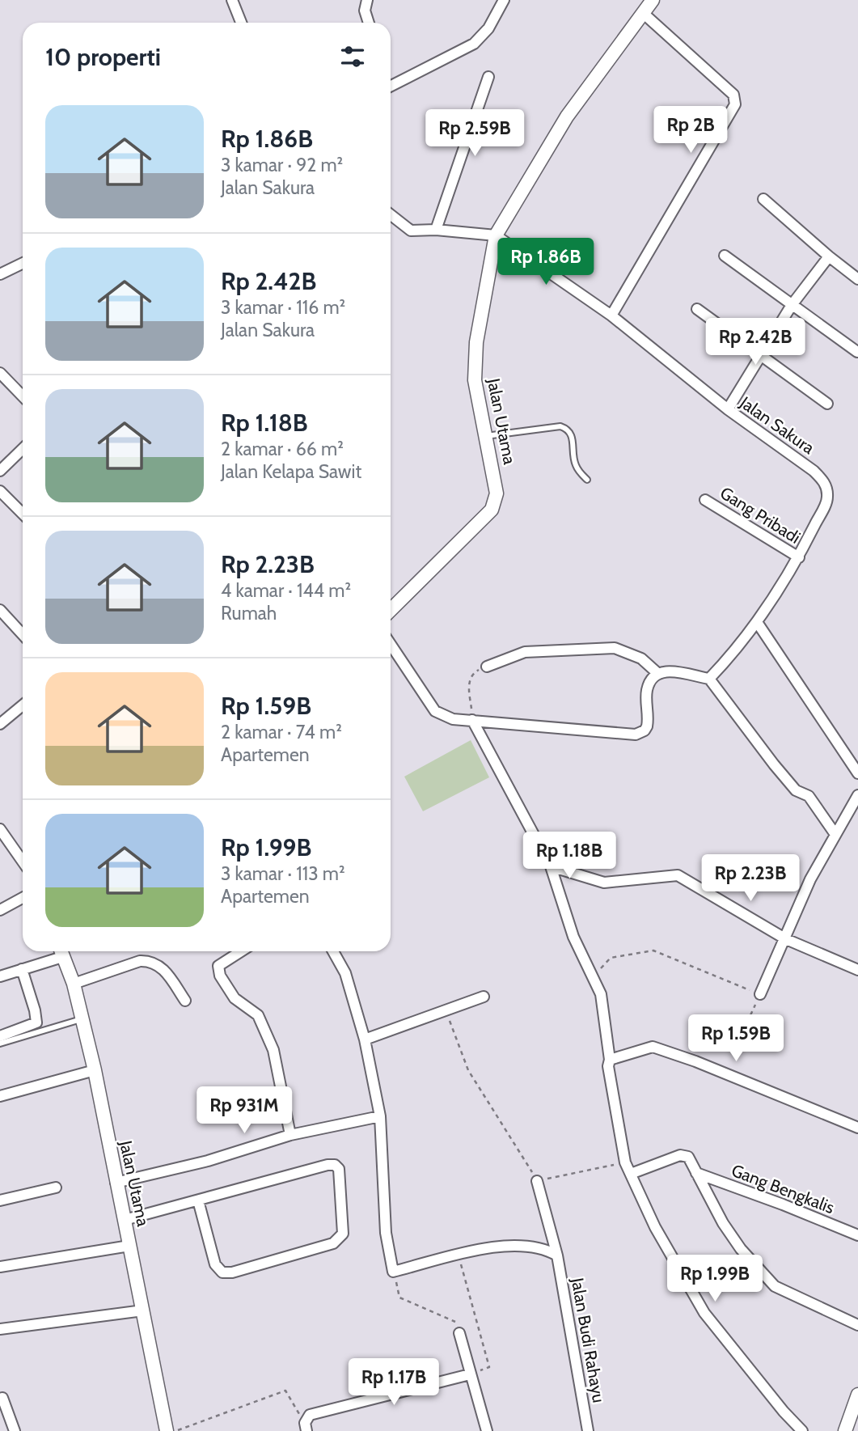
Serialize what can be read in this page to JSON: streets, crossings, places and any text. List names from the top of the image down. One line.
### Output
{"streets":{"street":["Jalan Utama","Jalan Sakura","Gang Pribadi","Gang Bengkalis","Jalan Budi Rahayu"]},"crossings":[["Jalan Utama","Jalan Sakura"],["Jalan Sakura","Gang Pribadi"]],"page":{"heading":"10 properti","list":[{"name":"Rp 1.86B","note":"3 kamar · 92 m² · Jalan Sakura"},{"name":"Rp 2.42B","note":"3 kamar · 116 m² · Jalan Sakura"},{"name":"Rp 1.18B","note":"2 kamar · 66 m² · Jalan Kelapa Sawit"},{"name":"Rp 2.23B","note":"4 kamar · 144 m² · Rumah"},{"name":"Rp 1.59B","note":"2 kamar · 74 m² · Apartemen"},{"name":"Rp 1.99B","note":"3 kamar · 113 m² · Apartemen"}],"price":["Rp 2B","Rp 2.59B","Rp 1.86B","Rp 2.42B","Rp 1.18B","Rp 2.23B","Rp 1.59B","Rp 931M","Rp 1.99B","Rp 1.17B"]}}
